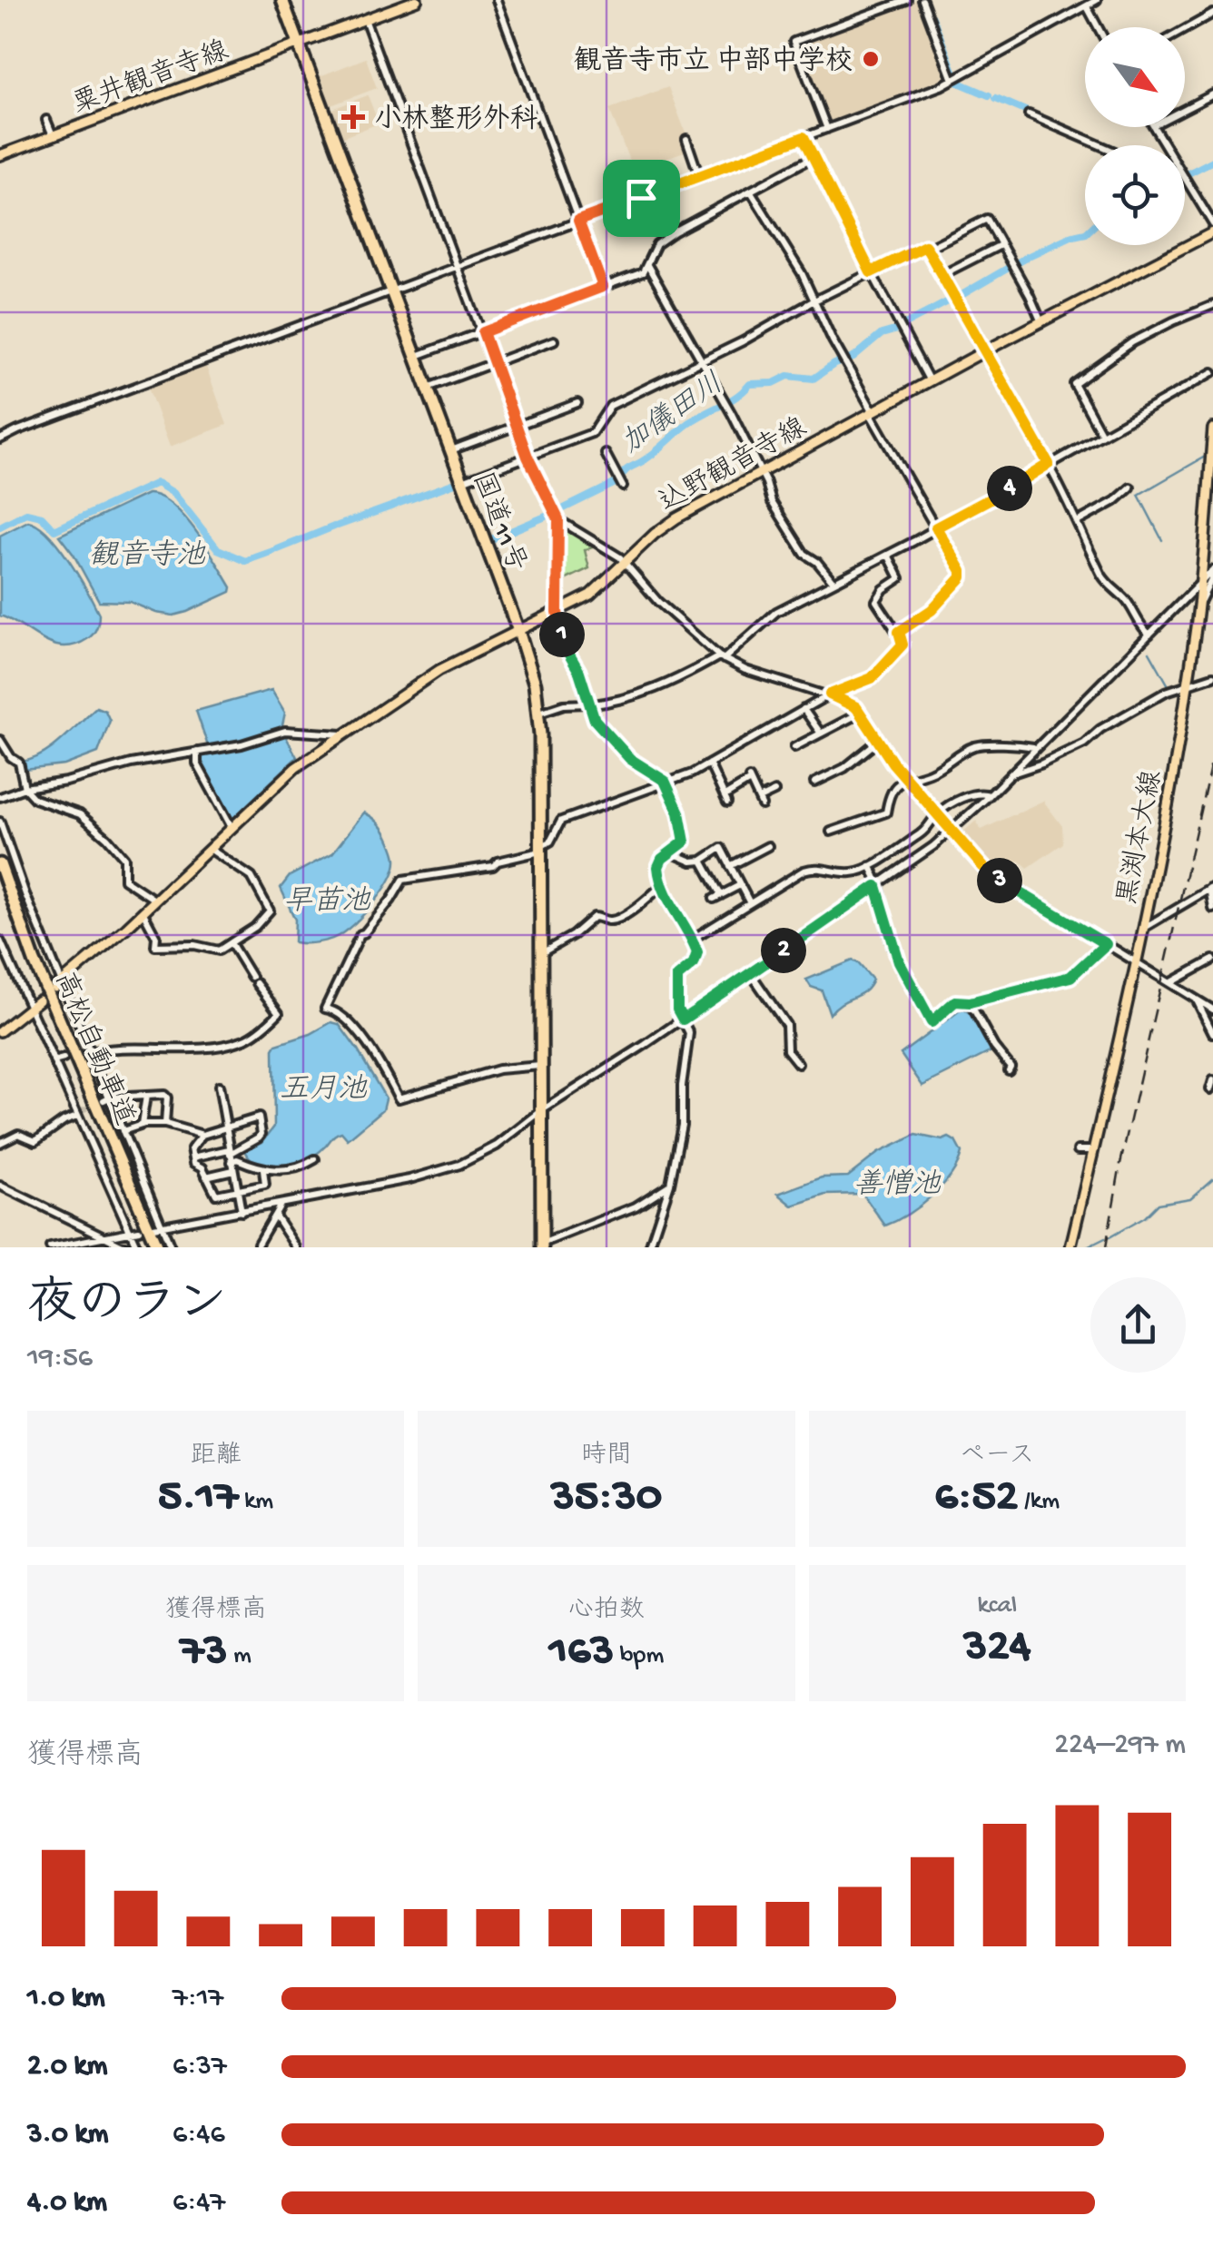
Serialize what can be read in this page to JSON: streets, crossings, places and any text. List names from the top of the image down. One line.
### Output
{"streets":{"highway":["国道11号","高松自動車道"],"main road":["粟井観音寺線","込野観音寺線","黒渕本大線"]},"crossings":[["粟井観音寺線","国道11号"],["込野観音寺線","国道11号"]],"water":["加儀田川","観音寺池","早苗池","五月池","善憎池"],"places":{"other":["観音寺市立 中部中学校"],"health":["小林整形外科"]},"north":"bottom right","page":{"pins":["4","1","3","2"],"heading":["夜のラン","19:56"],"stats":[["距離","5.17 km"],["時間","35:30"],["ペース","6:52 /km"],["獲得標高","73 m"],["心拍数","163 bpm"],["kcal","324"]],"chart":["獲得標高","224–297 m"],"list":[{"name":"1.0 km","note":"7:17"},{"name":"2.0 km","note":"6:37"},{"name":"3.0 km","note":"6:46"},{"name":"4.0 km","note":"6:47"}]}}
